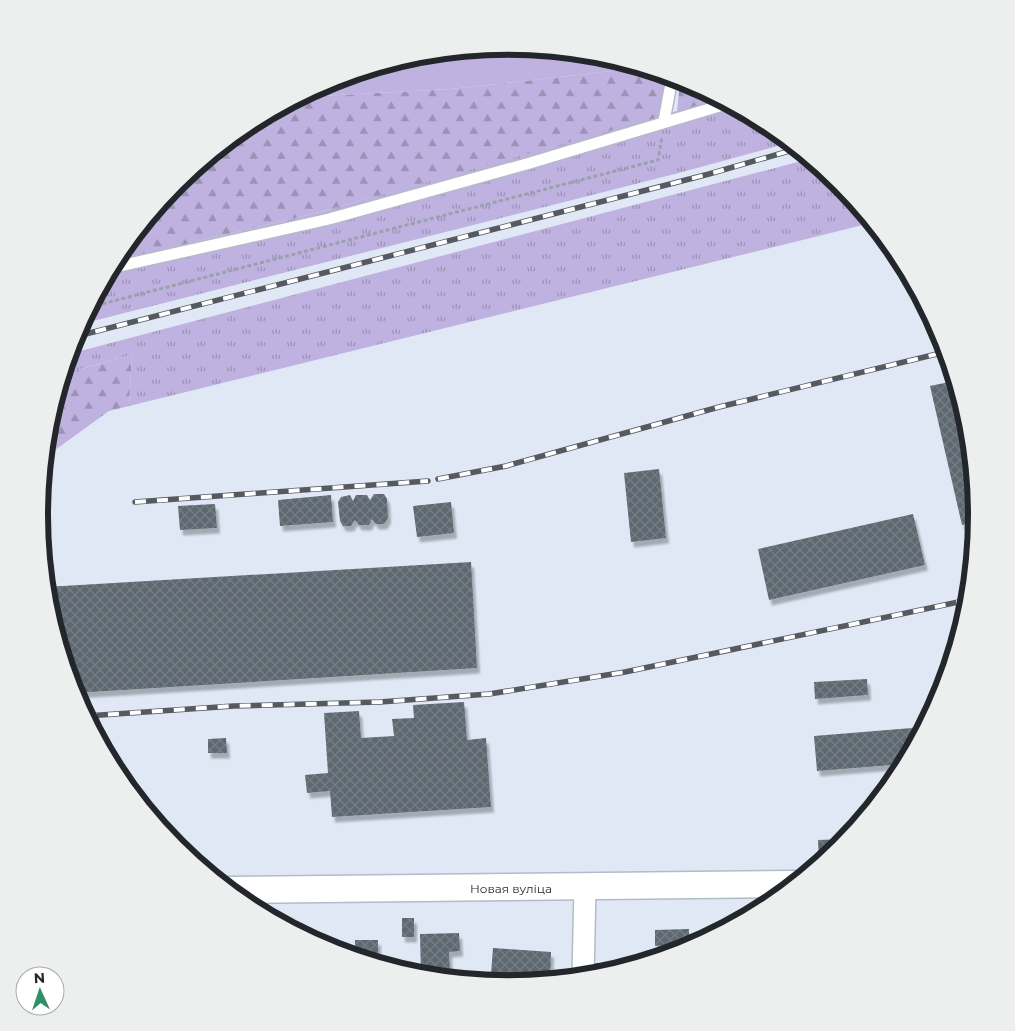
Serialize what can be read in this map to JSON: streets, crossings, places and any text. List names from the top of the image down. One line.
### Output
{"streets":{"street":["Новая вуліца"]},"north":"top"}
